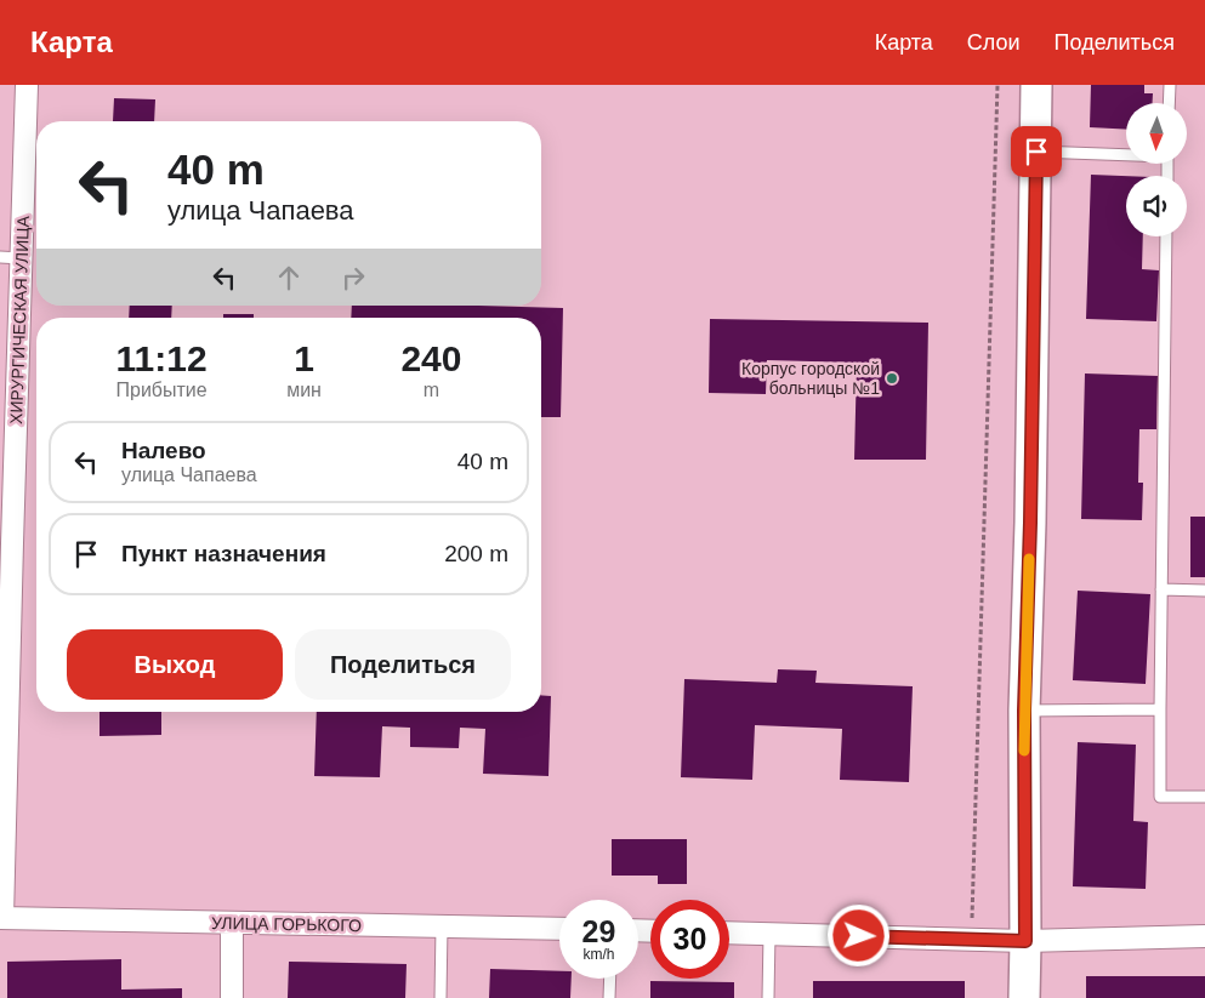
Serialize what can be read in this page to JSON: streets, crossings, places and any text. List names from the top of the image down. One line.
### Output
{"streets":{"street":["ХИРУРГИЧЕСКАЯ УЛИЦА","УЛИЦА ГОРЬКОГО"]},"crossings":[["ХИРУРГИЧЕСКАЯ УЛИЦА","УЛИЦА ГОРЬКОГО"]],"places":["Корпус городской больницы №1"],"north":"bottom","page":{"header":"Карта","nav":["Карта","Слои","Поделиться"],"turn":["40 m","улица Чапаева"],"eta":["11:12","Прибытие","1","мин","240","m"],"list":[{"name":"Налево","note":"улица Чапаева","value":"40 m"},{"name":"Пункт назначения","value":"200 m"}],"buttons":["Выход","Поделиться"],"speed":"29 km/h","limit":"30"}}
